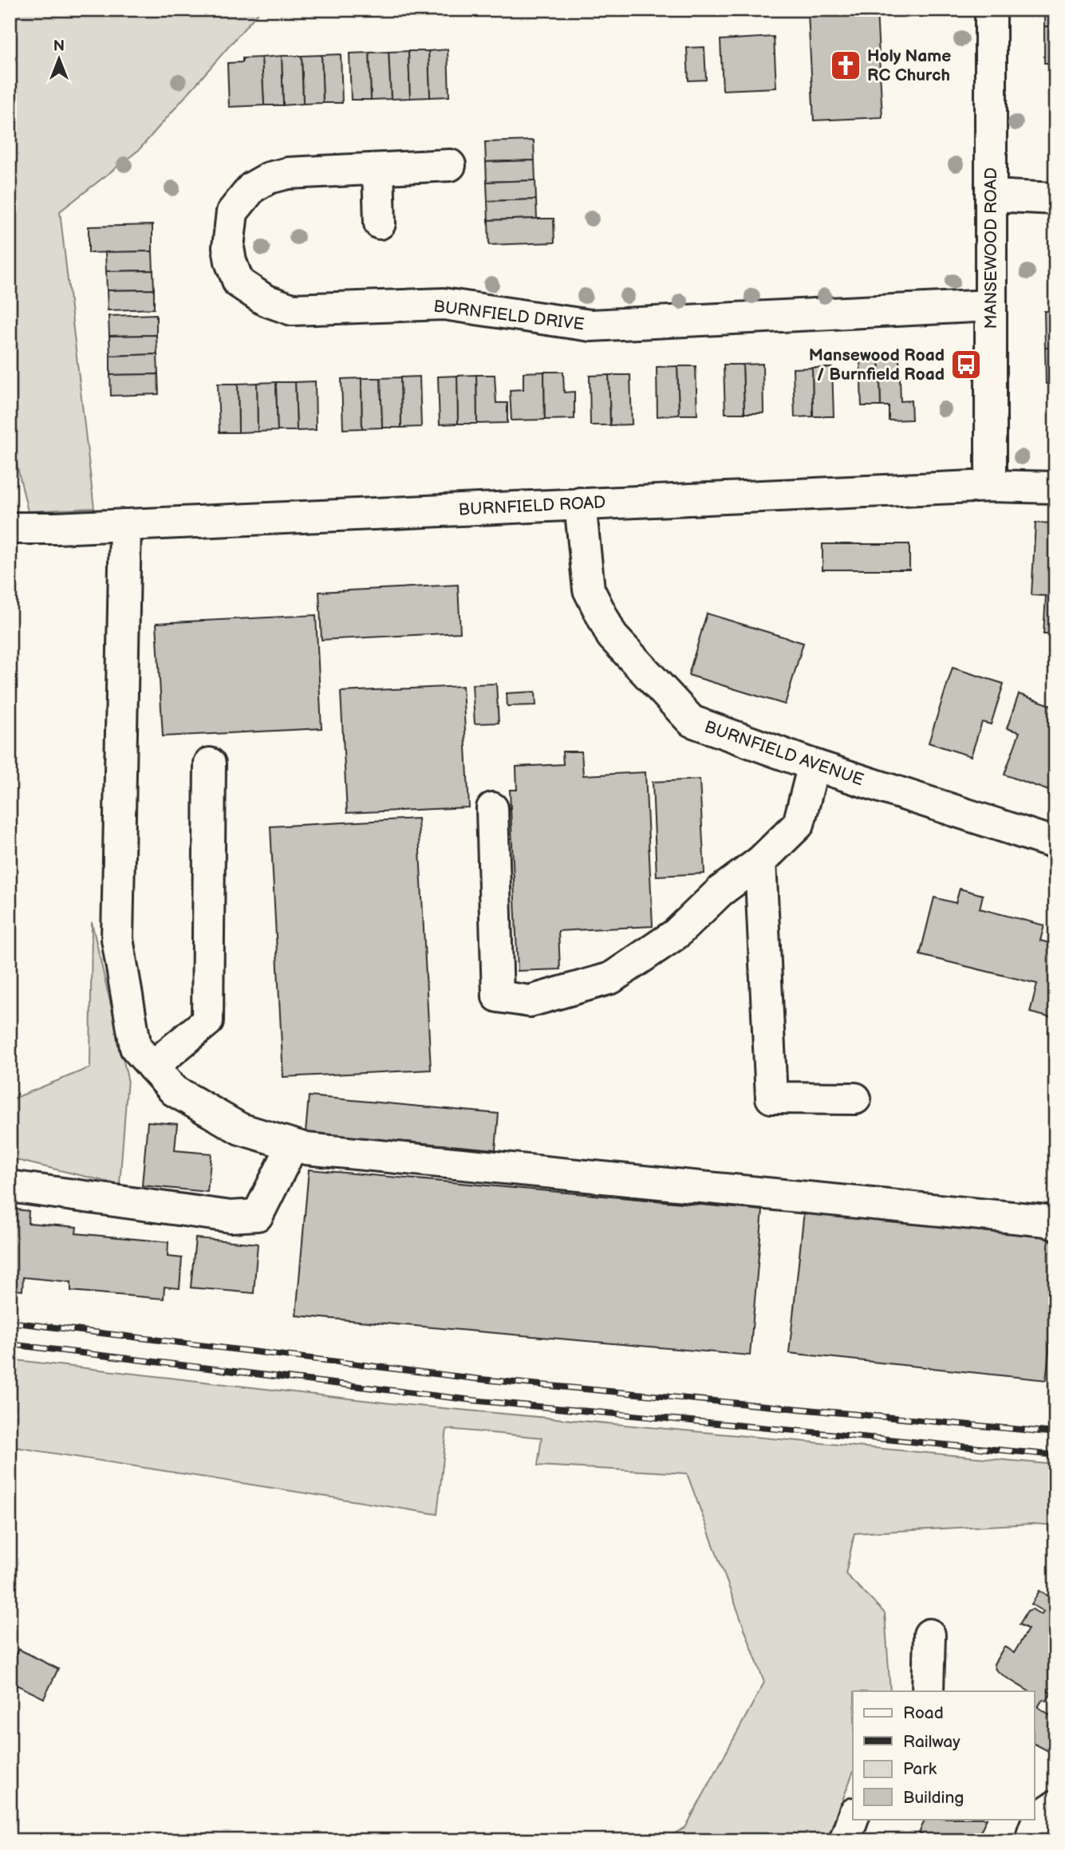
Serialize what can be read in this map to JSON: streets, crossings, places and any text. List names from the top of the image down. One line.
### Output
{"streets":{"street":["MANSEWOOD ROAD","BURNFIELD DRIVE","BURNFIELD ROAD","BURNFIELD AVENUE"]},"crossings":[["MANSEWOOD ROAD","BURNFIELD DRIVE"],["MANSEWOOD ROAD","BURNFIELD ROAD"],["BURNFIELD ROAD","BURNFIELD AVENUE"]],"places":{"church":["Holy Name RC Church"],"bus stop":["Mansewood Road / Burnfield Road"]},"legend":["Road","Railway","Park","Building"],"north":"top"}
